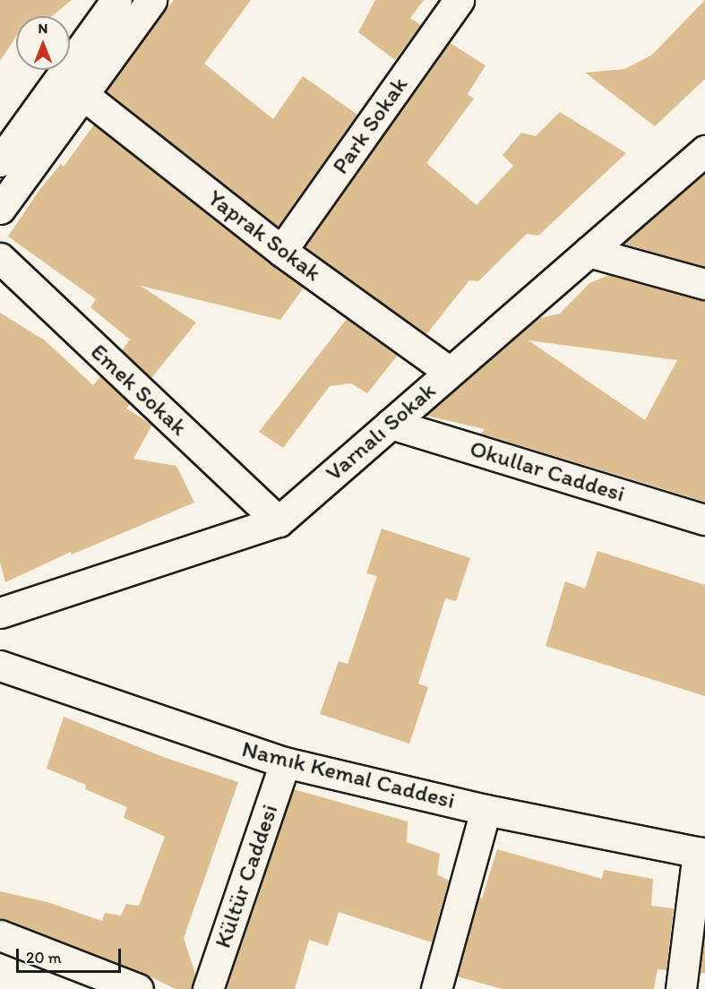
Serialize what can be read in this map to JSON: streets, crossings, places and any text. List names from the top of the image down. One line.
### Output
{"streets":{"street":["Park Sokak","Yaprak Sokak","Emek Sokak","Varnalı Sokak","Okullar Caddesi","Namık Kemal Caddesi","Kültür Caddesi"]},"crossings":[["Park Sokak","Yaprak Sokak"],["Yaprak Sokak","Varnalı Sokak"],["Emek Sokak","Varnalı Sokak"],["Varnalı Sokak","Okullar Caddesi"],["Namık Kemal Caddesi","Kültür Caddesi"]],"scale_bar":"20 m","north":"top"}
